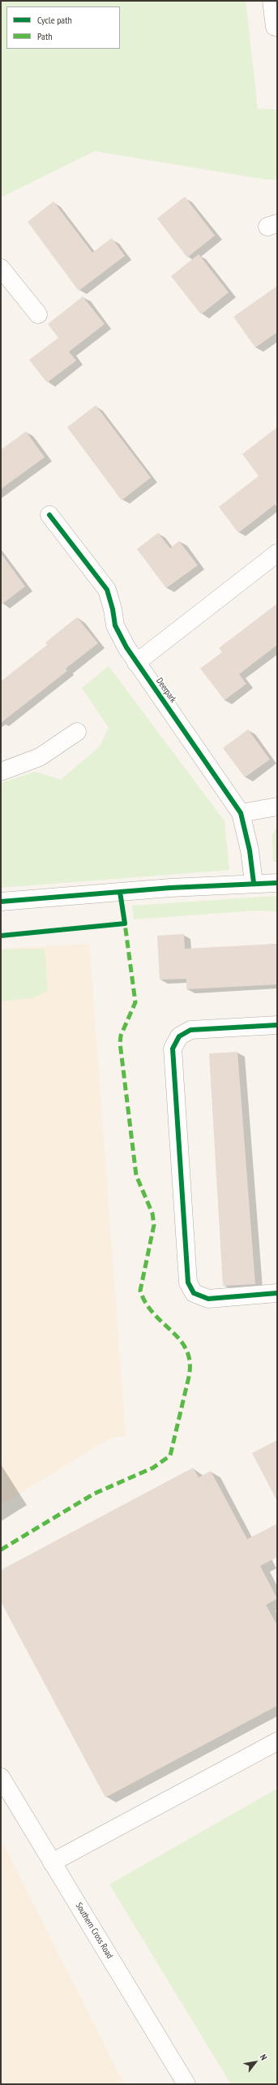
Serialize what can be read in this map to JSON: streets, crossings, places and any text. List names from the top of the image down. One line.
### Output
{"streets":{"street":["Deerpark","Southern Cross Road"]},"legend":["Cycle path","Path"],"north":"top right"}
